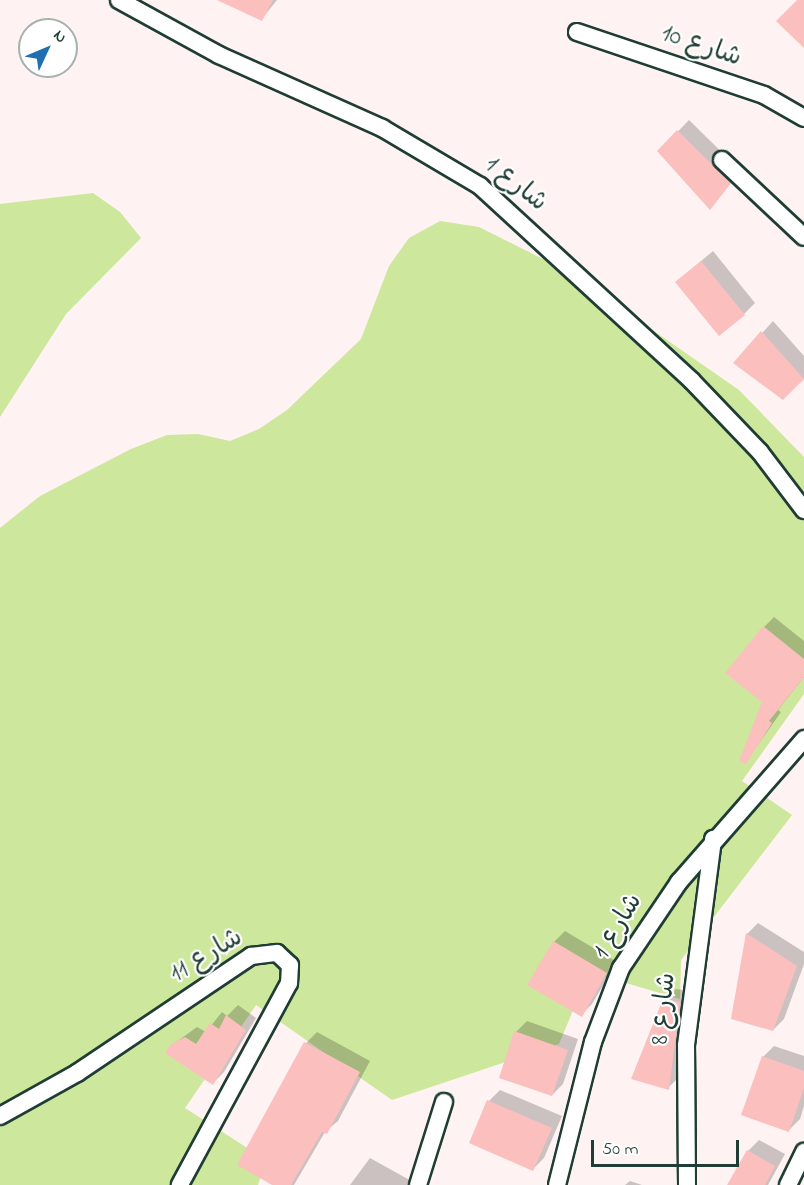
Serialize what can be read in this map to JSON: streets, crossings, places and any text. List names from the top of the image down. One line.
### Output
{"streets":{"street":["شارع 10","شارع 1","شارع 11","شارع 8"]},"crossings":[["شارع 1","شارع 8"]],"scale_bar":"50 m","north":"top right"}
